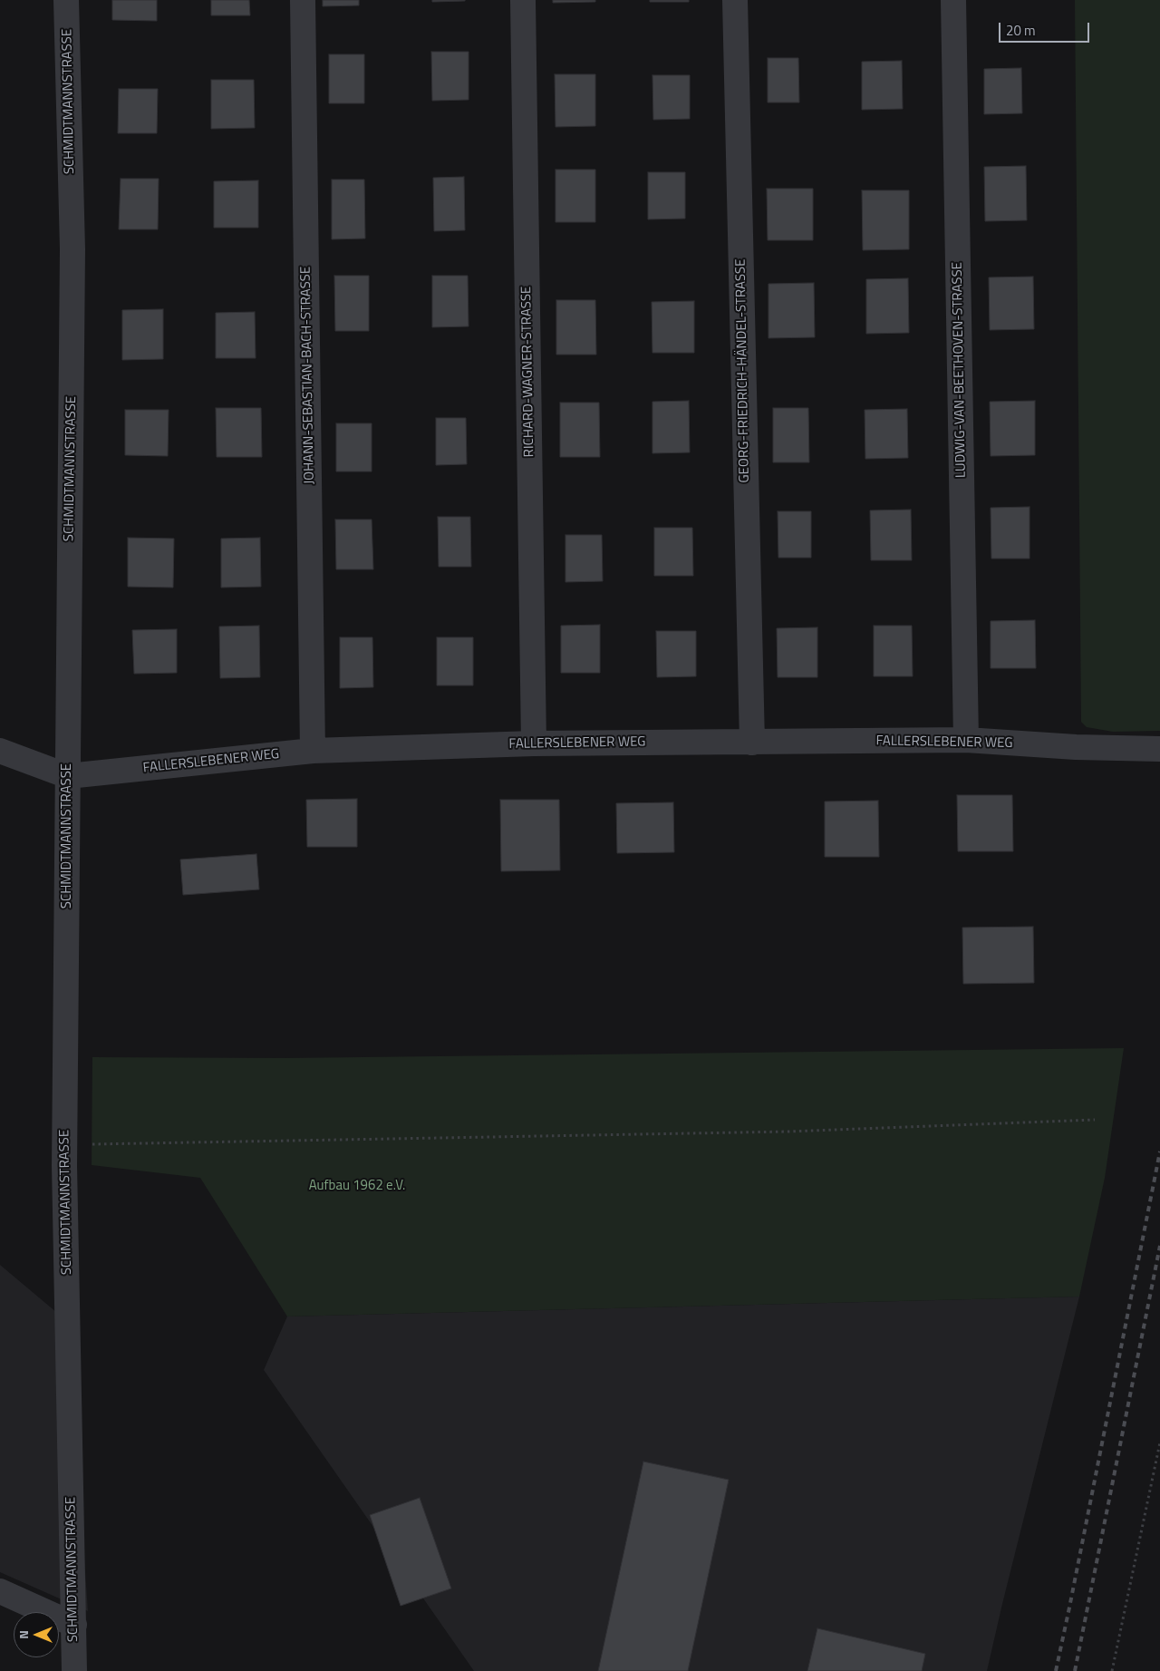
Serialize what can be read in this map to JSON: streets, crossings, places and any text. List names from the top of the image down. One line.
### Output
{"streets":{"street":["SCHMIDTMANNSTRASSE","LUDWIG-VAN-BEETHOVEN-STRASSE","GEORG-FRIEDRICH-HÄNDEL-STRASSE","RICHARD-WAGNER-STRASSE","JOHANN-SEBASTIAN-BACH-STRASSE","FALLERSLEBENER WEG"]},"crossings":[["SCHMIDTMANNSTRASSE","FALLERSLEBENER WEG"],["LUDWIG-VAN-BEETHOVEN-STRASSE","FALLERSLEBENER WEG"],["GEORG-FRIEDRICH-HÄNDEL-STRASSE","FALLERSLEBENER WEG"],["RICHARD-WAGNER-STRASSE","FALLERSLEBENER WEG"],["JOHANN-SEBASTIAN-BACH-STRASSE","FALLERSLEBENER WEG"]],"parks":["Aufbau 1962 e.V."],"scale_bar":"20 m","north":"left"}
